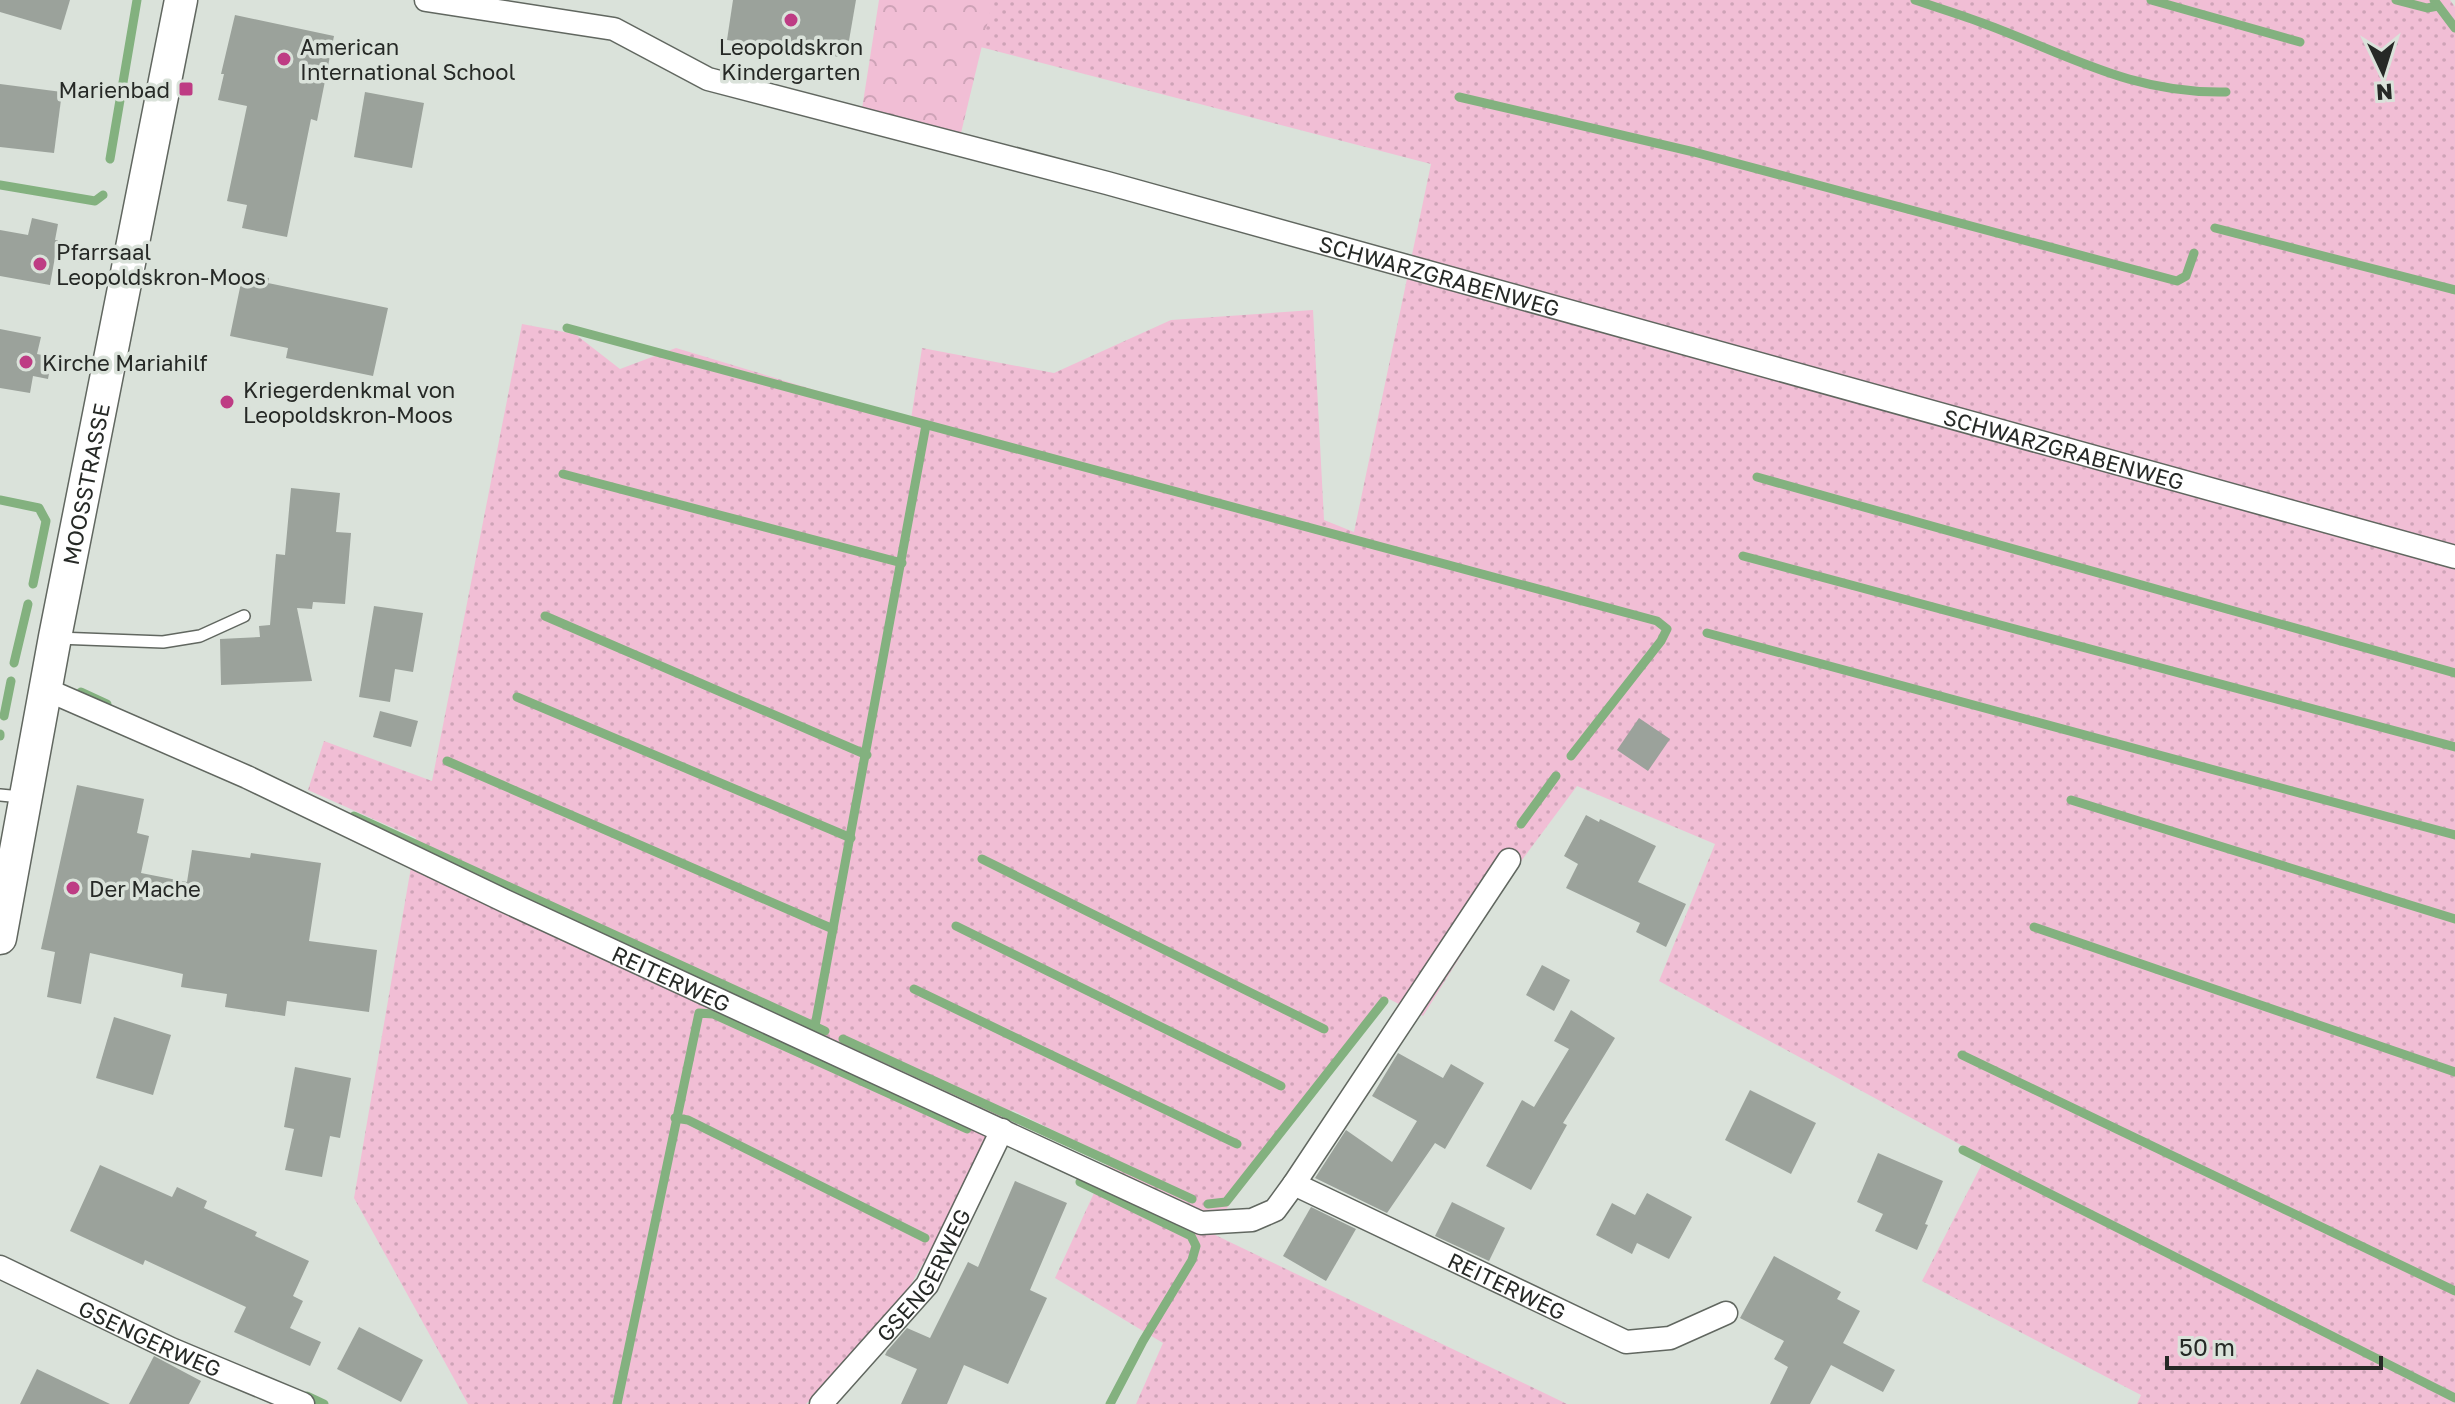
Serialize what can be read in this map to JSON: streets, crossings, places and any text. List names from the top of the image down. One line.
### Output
{"streets":{"street":["SCHWARZGRABENWEG","MOOSSTRASSE","REITERWEG","GSENGERWEG"]},"crossings":[["MOOSSTRASSE","REITERWEG"],["REITERWEG","GSENGERWEG"]],"places":{"other":["Leopoldskron Kindergarten","American International School","Pfarrsaal Leopoldskron-Moos","Kirche Mariahilf","Kriegerdenkmal von Leopoldskron-Moos","Der Mache"],"transit":["Marienbad"]},"scale_bar":"50 m","north":"bottom"}
